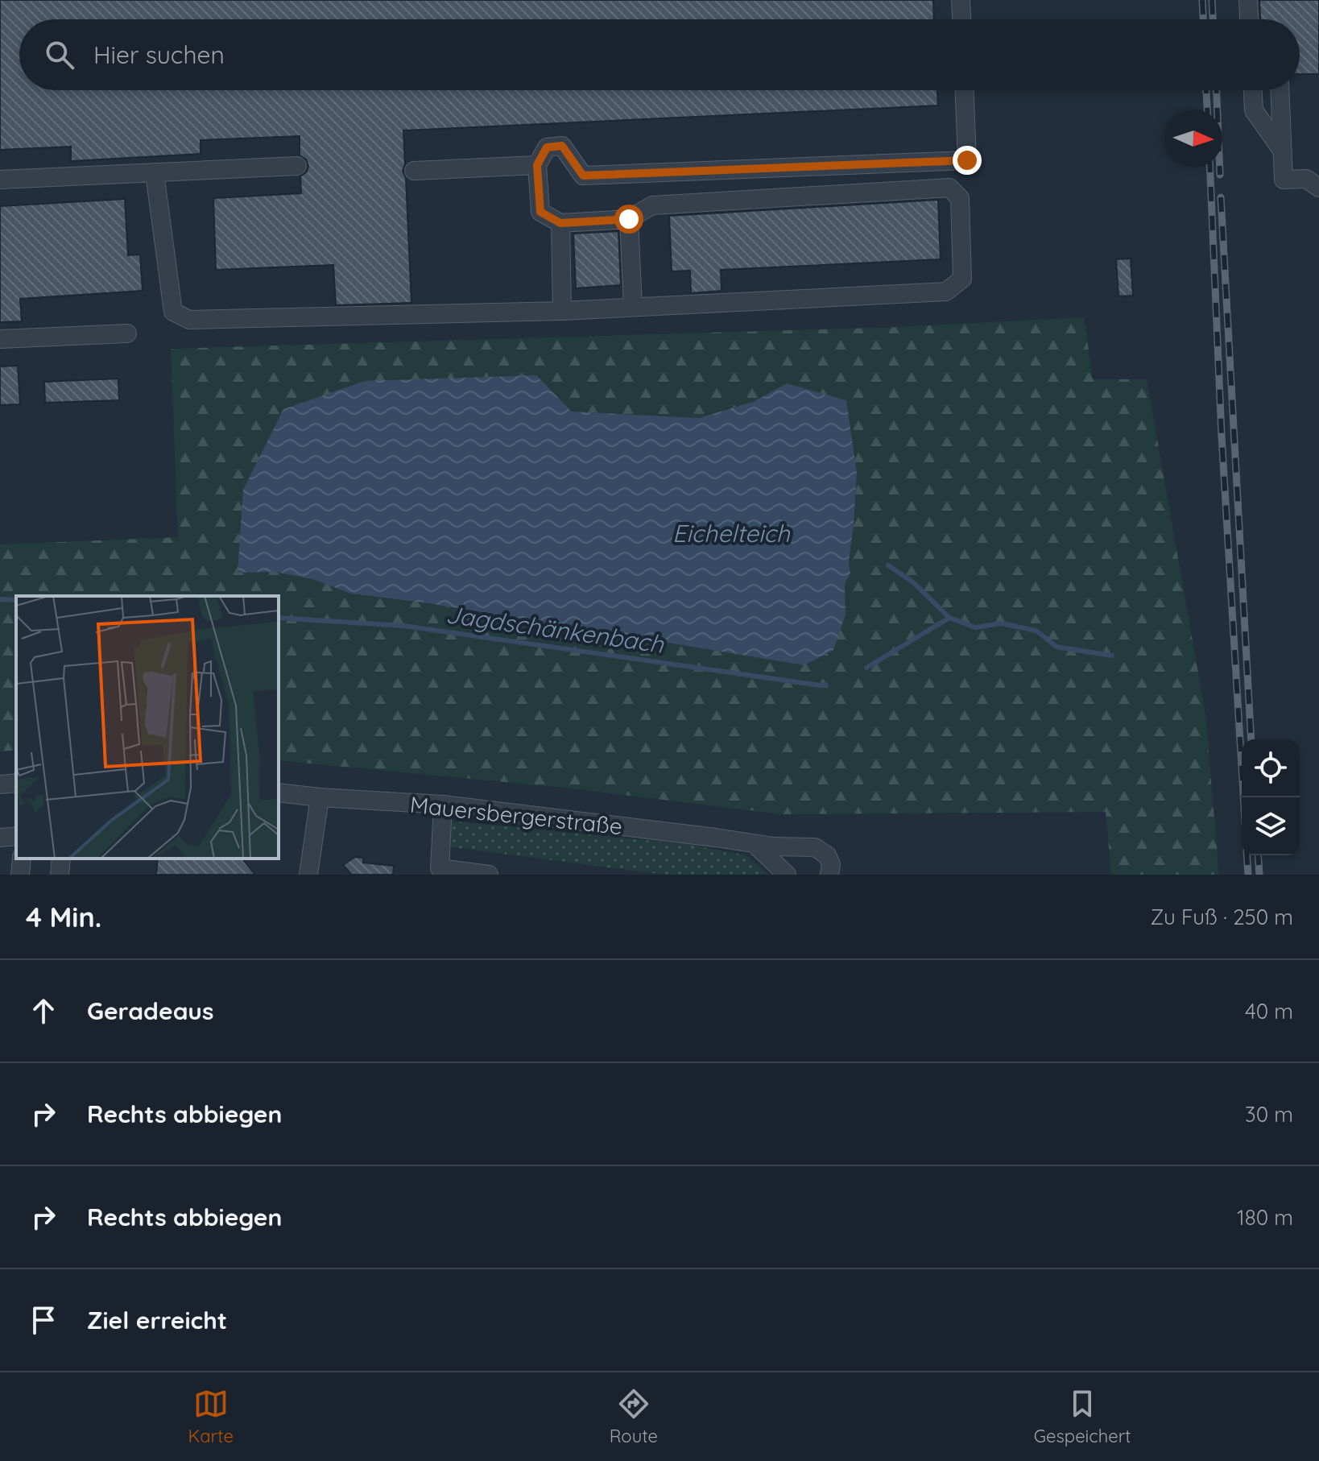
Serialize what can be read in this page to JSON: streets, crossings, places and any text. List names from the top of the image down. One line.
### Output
{"streets":{"street":["Mauersbergerstraße"]},"water":["Eichelteich","Jagdschänkenbach"],"north":"right","page":{"search":"Hier suchen","heading":["4 Min.","Zu Fuß · 250 m"],"list":[["Geradeaus","40 m"],["Rechts abbiegen","30 m"],["Rechts abbiegen","180 m"],"Ziel erreicht"],"nav":["Karte","Route","Gespeichert"]}}
